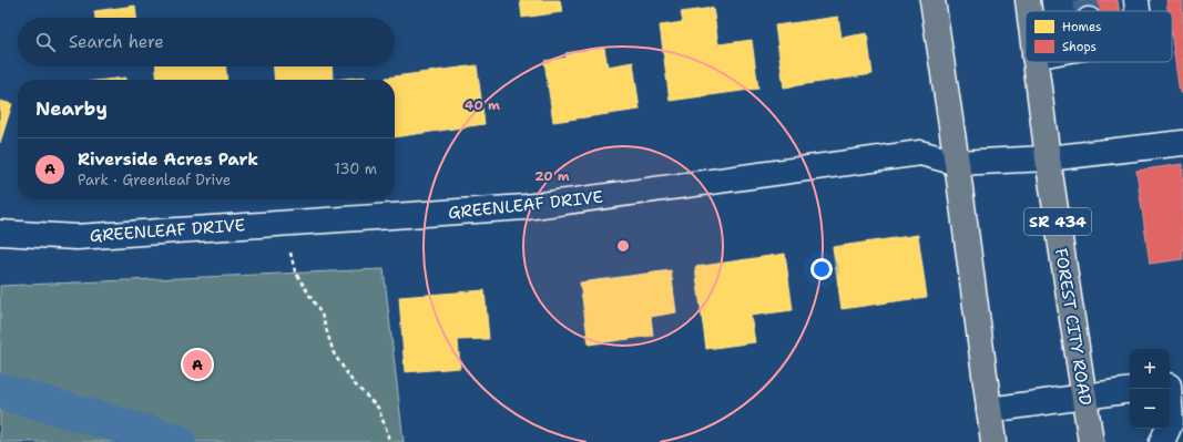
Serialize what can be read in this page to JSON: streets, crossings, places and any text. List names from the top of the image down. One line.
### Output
{"streets":{"main road":["SR 434","FOREST CITY ROAD"],"street":["GREENLEAF DRIVE"]},"crossings":[["GREENLEAF DRIVE","FOREST CITY ROAD"]],"legend":["Homes","Shops"],"page":{"search":"Search here","heading":"Nearby","list":[{"mark":"A","name":"Riverside Acres Park","note":"Park · Greenleaf Drive","value":"130 m"}],"pins":"A","map_buttons":["+","−"]},"rings":["40 m","20 m"]}
